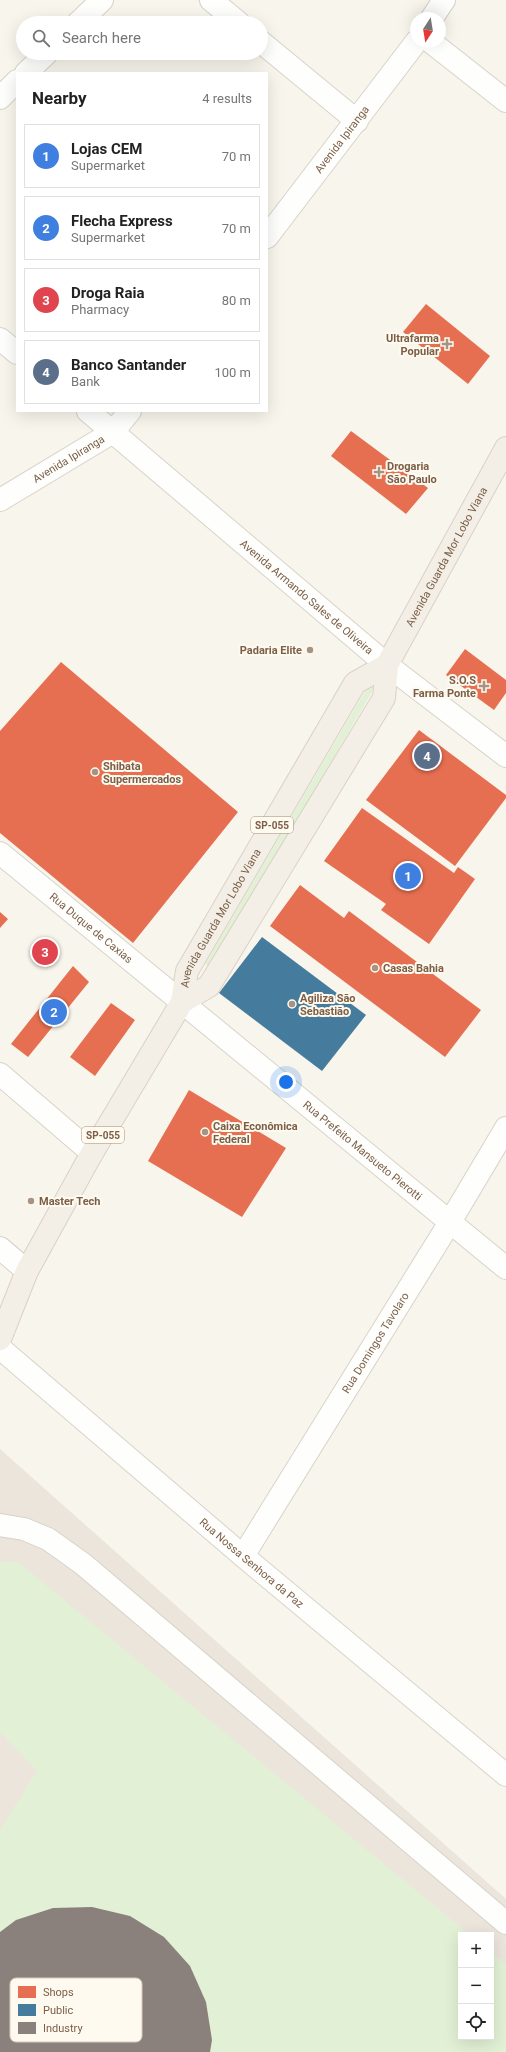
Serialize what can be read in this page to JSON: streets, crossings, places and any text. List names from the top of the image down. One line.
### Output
{"streets":{"main road":["Avenida Guarda Mor Lobo Viana","SP-055"],"street":["Avenida Ipiranga","Avenida Armando Sales de Oliveira","Rua Duque de Caxias","Rua Prefeito Mansueto Pierotti","Rua Domingos Tavolaro","Rua Nossa Senhora da Paz"]},"crossings":[["Avenida Ipiranga","Avenida Armando Sales de Oliveira"],["Avenida Guarda Mor Lobo Viana","Avenida Armando Sales de Oliveira"],["Avenida Guarda Mor Lobo Viana","Rua Duque de Caxias"],["Avenida Guarda Mor Lobo Viana","Rua Prefeito Mansueto Pierotti"],["Rua Duque de Caxias","Rua Prefeito Mansueto Pierotti"],["Rua Prefeito Mansueto Pierotti","Rua Domingos Tavolaro"],["Rua Domingos Tavolaro","Rua Nossa Senhora da Paz"]],"places":{"health":["Ultrafarma Popular","Drogaria São Paulo","S.O.S Farma Ponte"],"other":["Padaria Elite","Shibata Supermercados","Casas Bahia","Agiliza São Sebastião","Caixa Econômica Federal","Master Tech"]},"legend":["Shops","Public","Industry"],"north":"bottom","page":{"search":"Search here","heading":["Nearby","4 results"],"list":[{"mark":"1","name":"Lojas CEM","note":"Supermarket","value":"70 m"},{"mark":"2","name":"Flecha Express","note":"Supermarket","value":"70 m"},{"mark":"3","name":"Droga Raia","note":"Pharmacy","value":"80 m"},{"mark":"4","name":"Banco Santander","note":"Bank","value":"100 m"}],"pins":["4","1","3","2"],"map_buttons":["+","−"]}}
